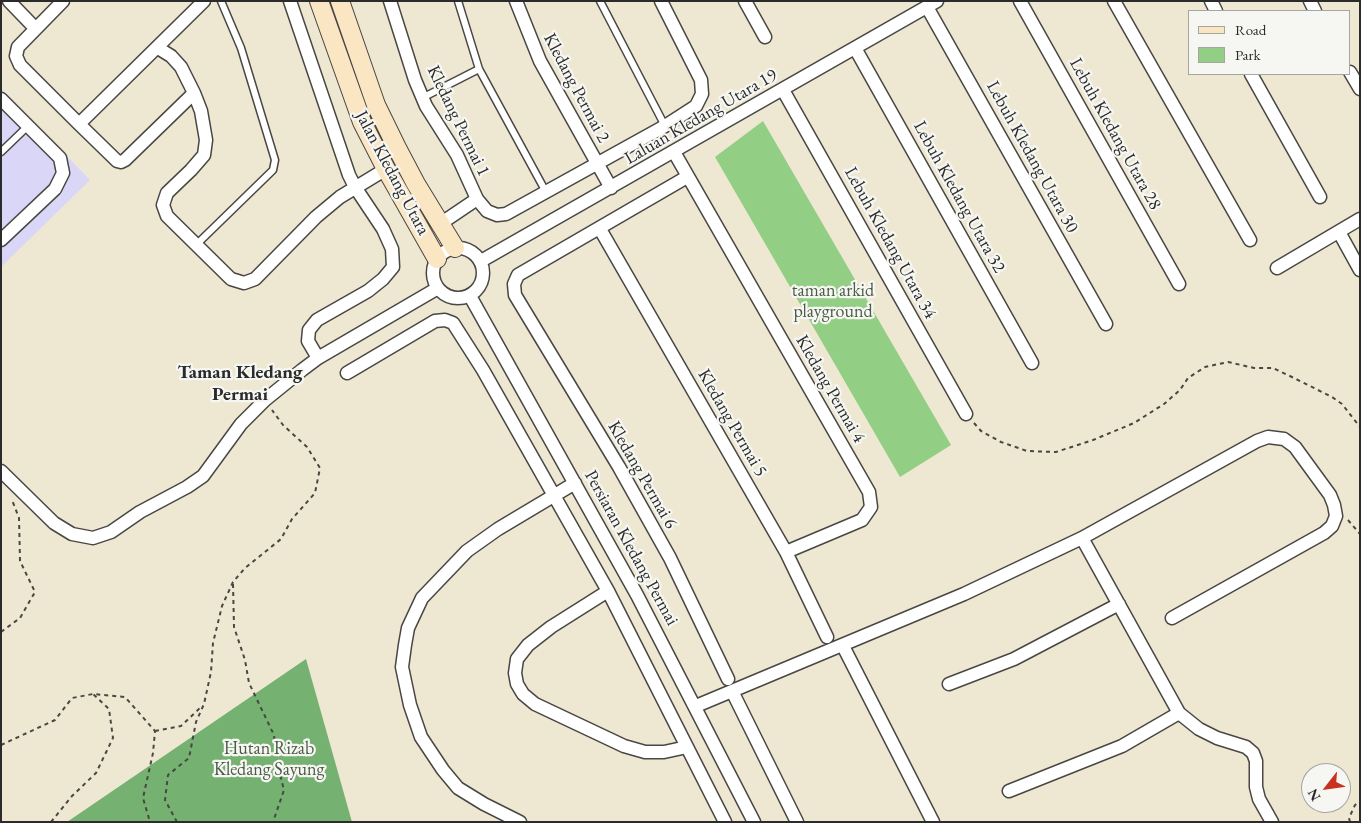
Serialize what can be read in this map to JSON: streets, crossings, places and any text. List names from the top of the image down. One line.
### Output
{"streets":{"main road":["Jalan Kledang Utara"],"street":["Kledang Permai 2","Laluan Kledang Utara 19","Kledang Permai 1","Lebuh Kledang Utara 28","Lebuh Kledang Utara 30","Lebuh Kledang Utara 32","Lebuh Kledang Utara 34","Kledang Permai 4","Kledang Permai 5","Kledang Permai 6","Persiaran Kledang Permai"]},"crossings":[["Kledang Permai 2","Laluan Kledang Utara 19"],["Laluan Kledang Utara 19","Lebuh Kledang Utara 30"],["Laluan Kledang Utara 19","Jalan Kledang Utara"],["Laluan Kledang Utara 19","Lebuh Kledang Utara 32"],["Laluan Kledang Utara 19","Lebuh Kledang Utara 34"],["Laluan Kledang Utara 19","Kledang Permai 4"],["Laluan Kledang Utara 19","Persiaran Kledang Permai"],["Jalan Kledang Utara","Persiaran Kledang Permai"],["Kledang Permai 4","Kledang Permai 5"],["Kledang Permai 5","Kledang Permai 6"]],"districts":["Taman Kledang Permai"],"parks":["taman arkid playground","Hutan Rizab Kledang Sayung"],"legend":["Road","Park"],"north":"bottom left"}
